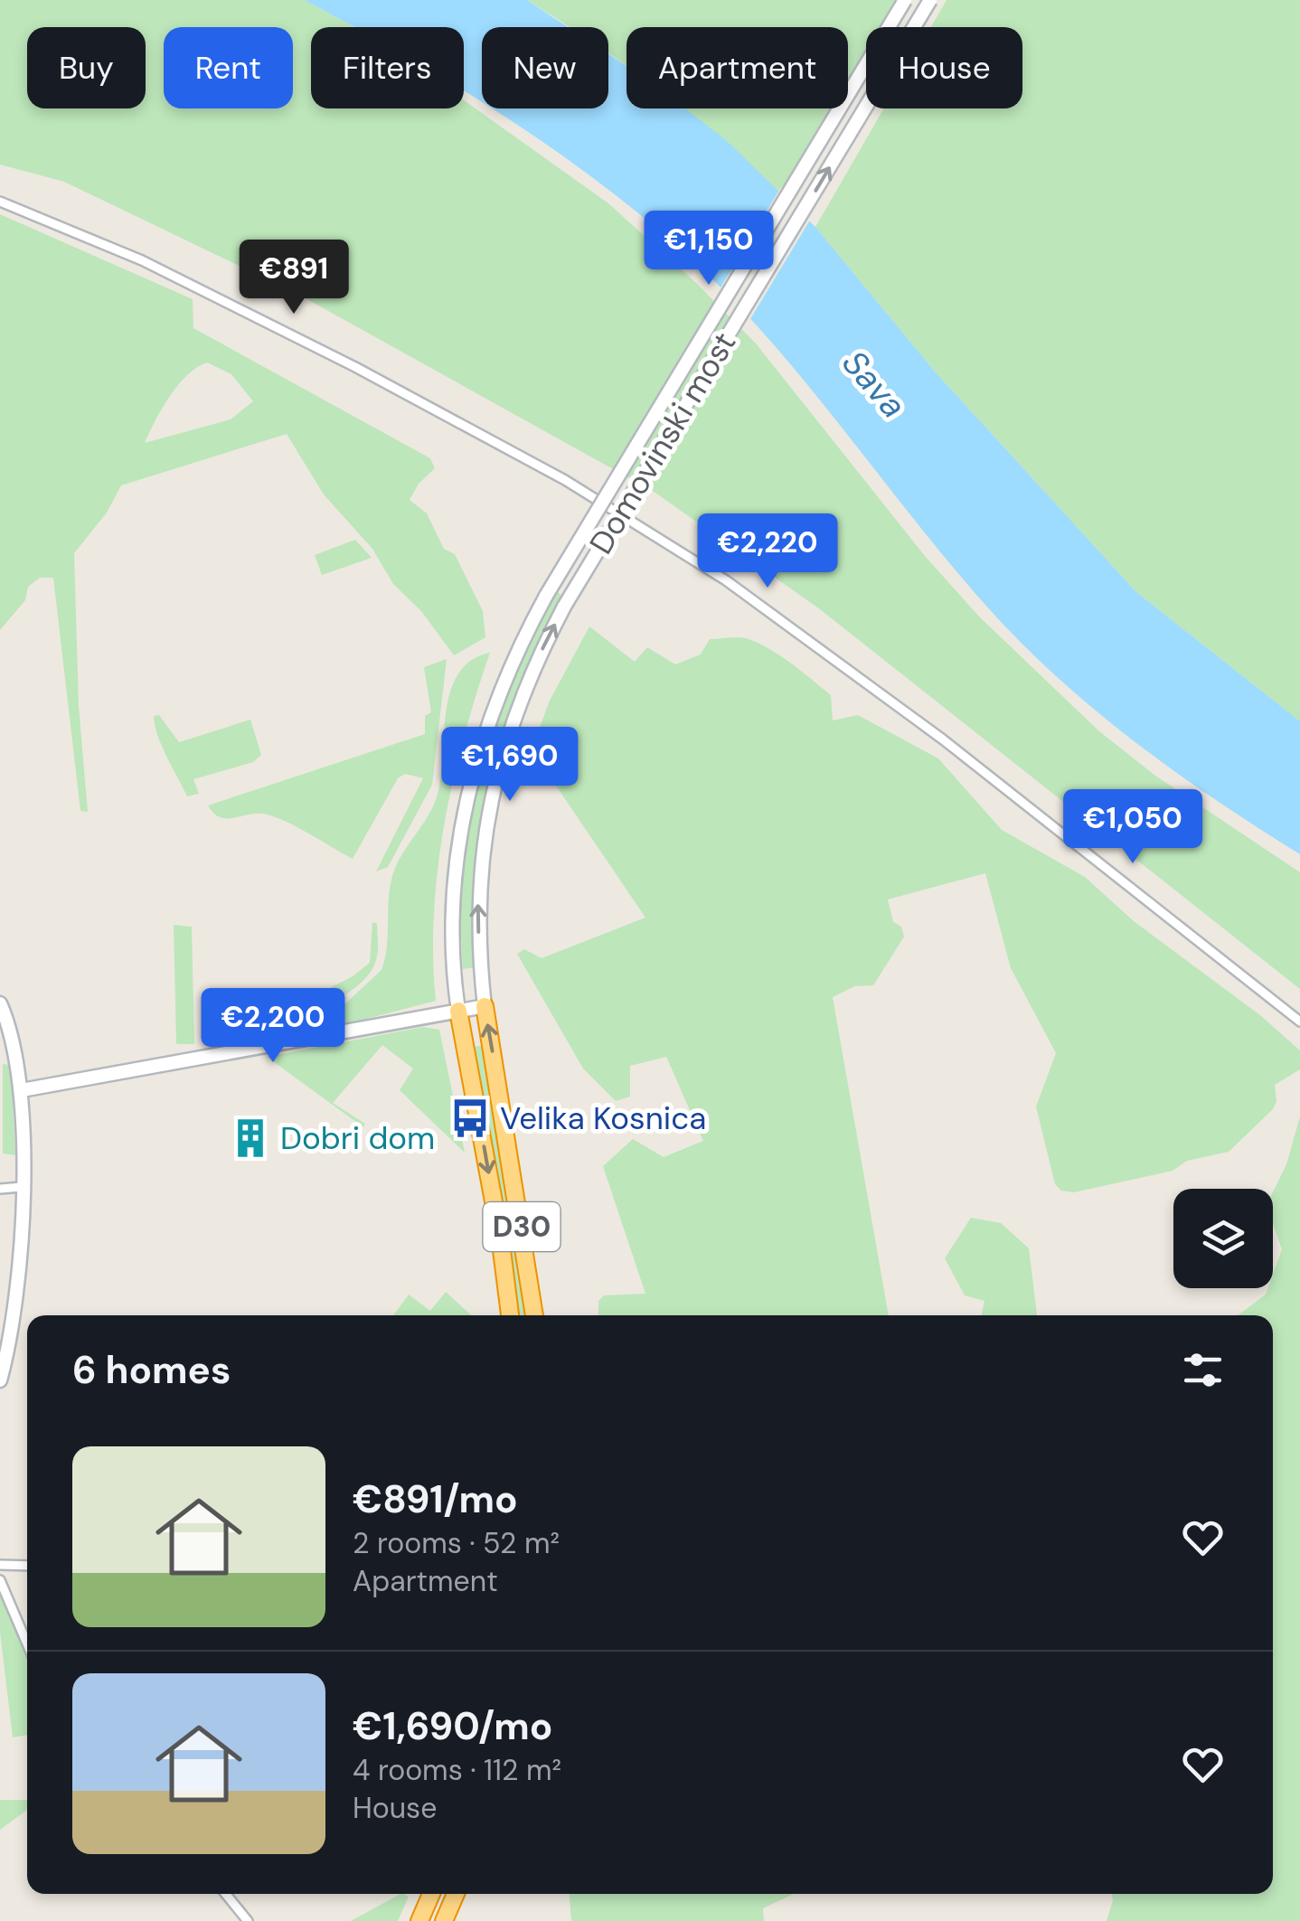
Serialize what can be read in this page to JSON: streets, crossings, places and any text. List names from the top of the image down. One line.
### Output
{"streets":{"highway":["D30"],"main road":["Domovinski most"]},"crossings":[["Domovinski most","D30"]],"water":["Sava"],"places":{"bus stop":["Velika Kosnica"],"building":["Dobri dom"]},"page":{"chip":["Buy","Rent","Filters","New","Apartment","House"],"price":["€1,150","€891","€2,220","€1,690","€1,050","€2,200"],"heading":"6 homes","list":[{"name":"€891/mo","note":"2 rooms · 52 m² · Apartment"},{"name":"€1,690/mo","note":"4 rooms · 112 m² · House"}]}}
